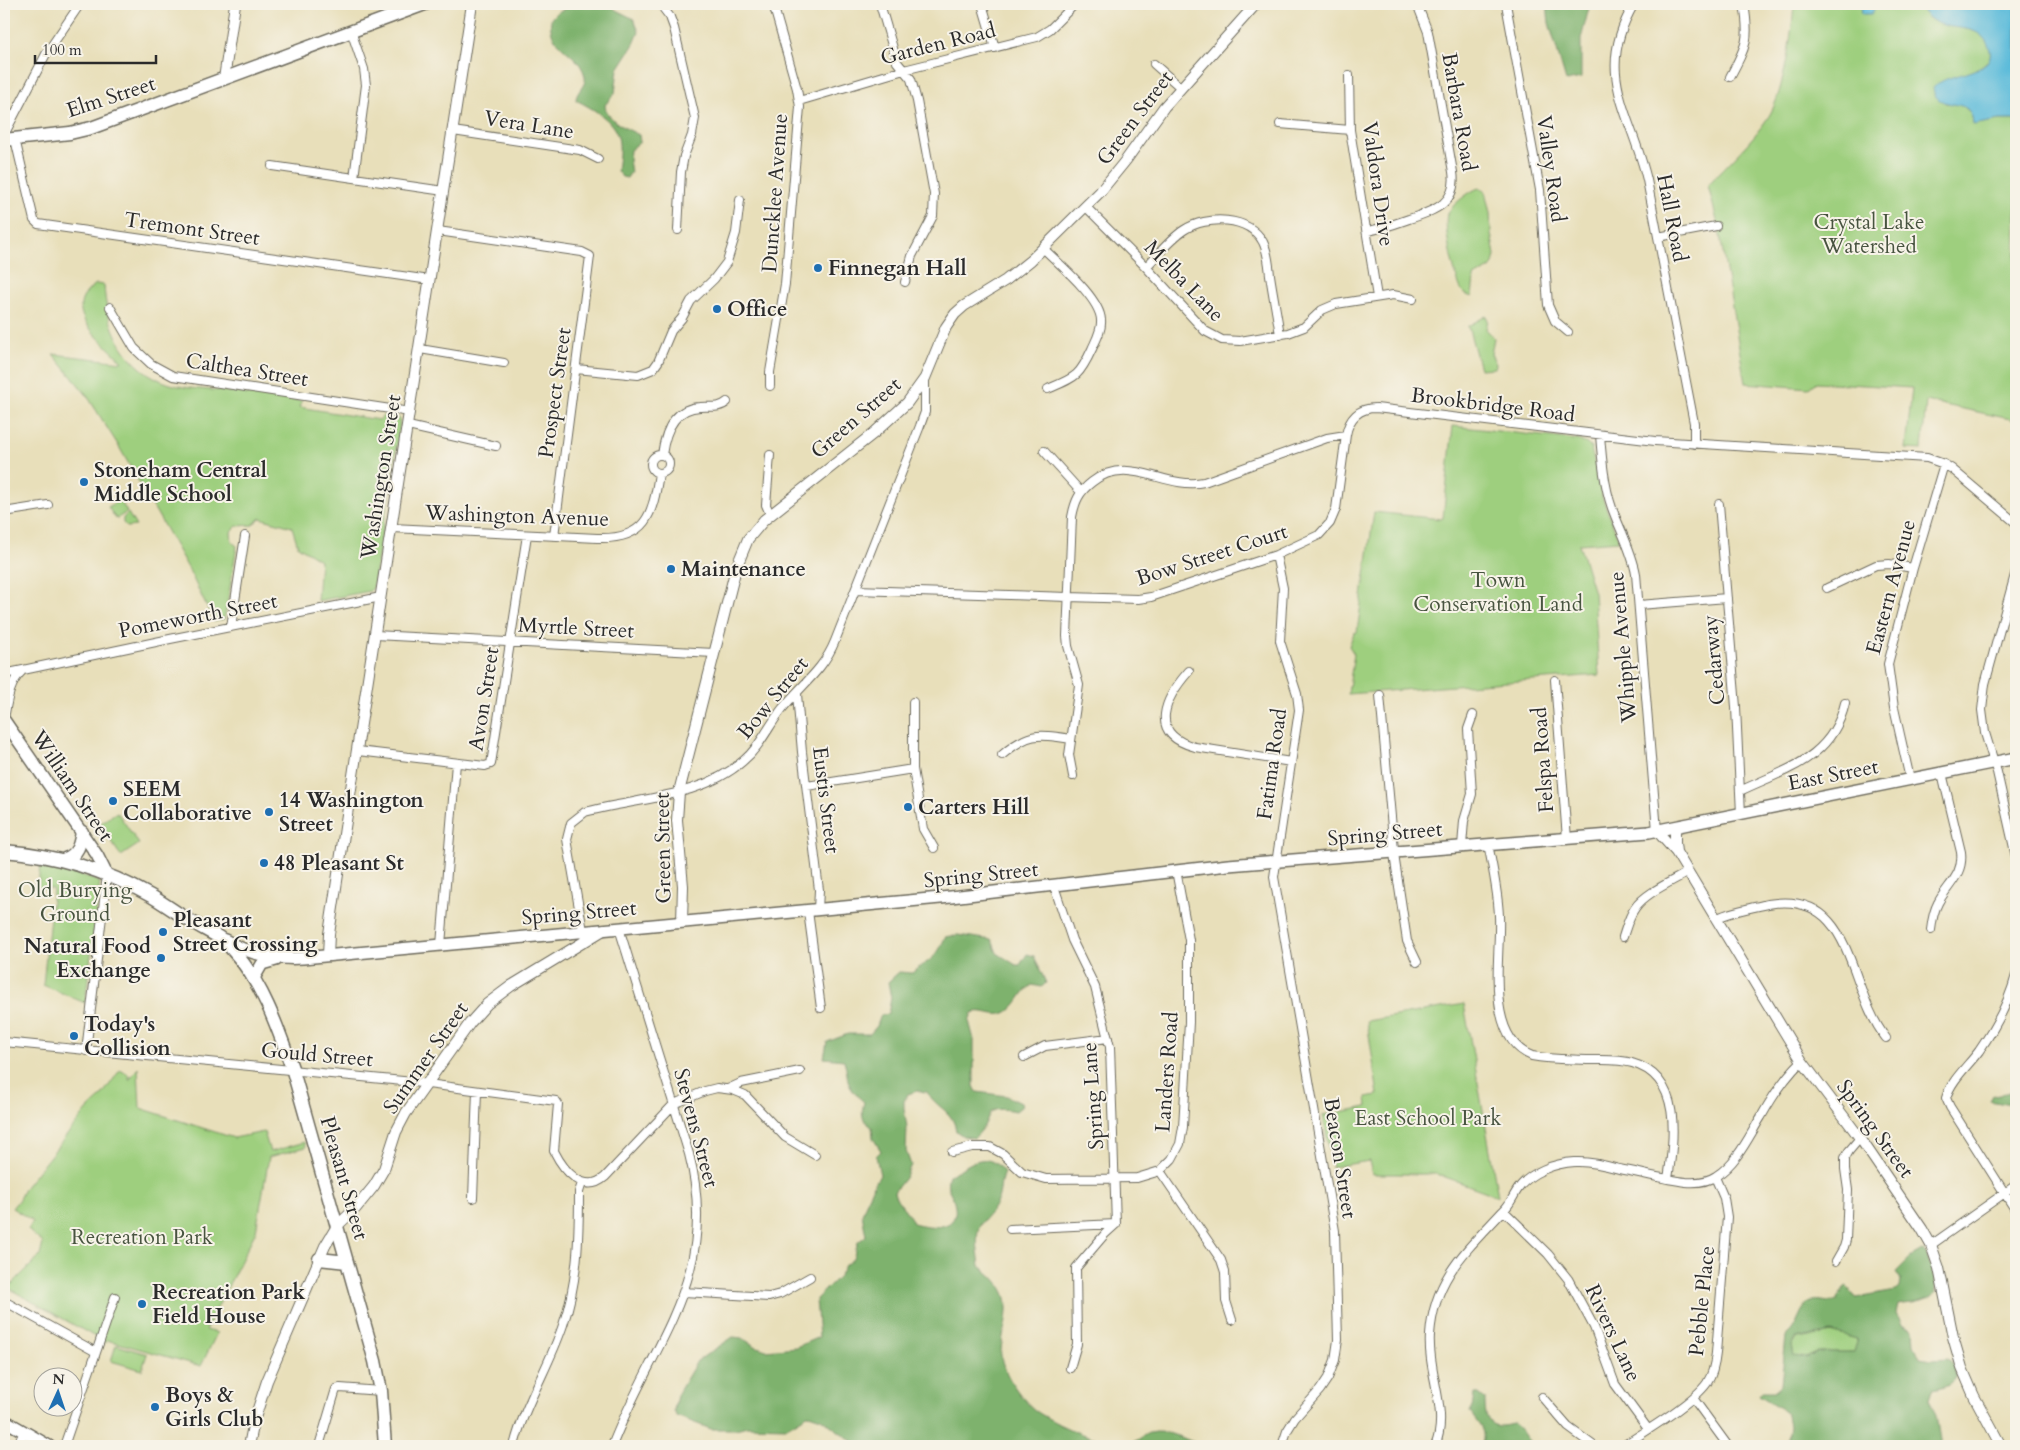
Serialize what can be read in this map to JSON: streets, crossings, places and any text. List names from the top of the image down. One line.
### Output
{"streets":{"main road":["Elm Street","East Street","William Street","Spring Street","Pleasant Street"],"street":["Garden Road","Barbara Road","Green Street","Vera Lane","Valley Road","Valdora Drive","Duncklee Avenue","Hall Road","Tremont Street","Melba Lane","Calthea Street","Prospect Street","Brookbridge Road","Washington Street","Washington Avenue","Bow Street Court","Eastern Avenue","Pomeworth Street","Myrtle Street","Whipple Avenue","Cedarway","Bow Street","Avon Street","Felspa Road","Fatima Road","Eustis Street","Gould Street","Summer Street","Landers Road","Spring Lane","Stevens Street","Beacon Street","Pebble Place","Rivers Lane"]},"crossings":[["Garden Road","Duncklee Avenue"],["Elm Street","Tremont Street"],["Barbara Road","Valdora Drive"],["Green Street","Melba Lane"],["Green Street","Myrtle Street"],["Green Street","Bow Street"],["Green Street","Spring Street"],["Vera Lane","Washington Street"],["Valdora Drive","Melba Lane"],["Hall Road","Brookbridge Road"],["Tremont Street","Washington Street"],["Calthea Street","Washington Street"],["Prospect Street","Washington Street"],["Prospect Street","Washington Avenue"],["Brookbridge Road","Bow Street Court"],["Brookbridge Road","Eastern Avenue"],["Brookbridge Road","Whipple Avenue"],["Washington Street","Washington Avenue"],["Washington Street","Pomeworth Street"],["Washington Street","Myrtle Street"],["Washington Street","Avon Street"],["Washington Street","Spring Street"],["Washington Avenue","Avon Street"],["Bow Street Court","Bow Street"],["Bow Street Court","Fatima Road"],["Eastern Avenue","East Street"],["Myrtle Street","Avon Street"],["Whipple Avenue","East Street"],["Whipple Avenue","Spring Street"],["Cedarway","East Street"],["Bow Street","Eustis Street"],["Bow Street","Spring Street"],["Felspa Road","Spring Street"],["Fatima Road","Spring Street"],["Fatima Road","Beacon Street"],["East Street","Spring Street"],["William Street","Pleasant Street"],["Eustis Street","Spring Street"],["Spring Street","Summer Street"],["Spring Street","Landers Road"],["Spring Street","Spring Lane"],["Spring Street","Stevens Street"],["Spring Street","Beacon Street"],["Spring Street","Pleasant Street"],["Gould Street","Summer Street"],["Gould Street","Pleasant Street"],["Summer Street","Pleasant Street"],["Pebble Place","Rivers Lane"]],"parks":["Crystal Lake Watershed","Town Conservation Land","Old Burying Ground","East School Park","Recreation Park"],"places":["Finnegan Hall","Office","Stoneham Central Middle School","Maintenance","SEEM Collaborative","Carters Hill","14 Washington Street","48 Pleasant St","Pleasant Street Crossing","Natural Food Exchange","Today's Collision","Recreation Park Field House","Boys & Girls Club"],"scale_bar":"100 m","north":"top"}
